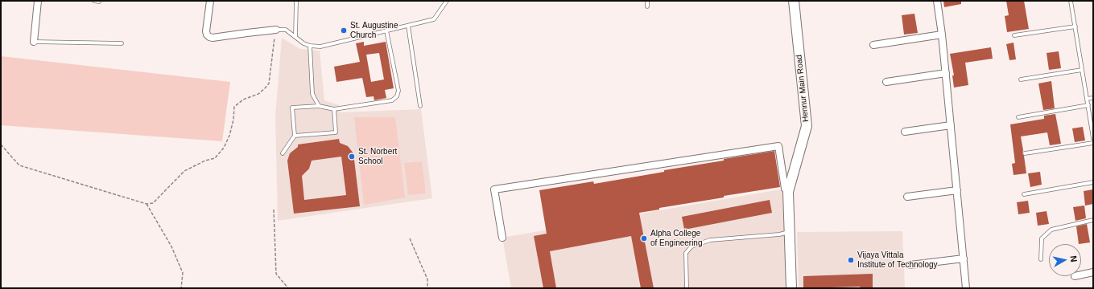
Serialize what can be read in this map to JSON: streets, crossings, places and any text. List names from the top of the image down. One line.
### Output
{"streets":{"main road":["Hennur Main Road"]},"places":["St. Augustine Church","St. Norbert School","Alpha College of Engineering","Vijaya Vittala Institute of Technology"],"north":"right"}
